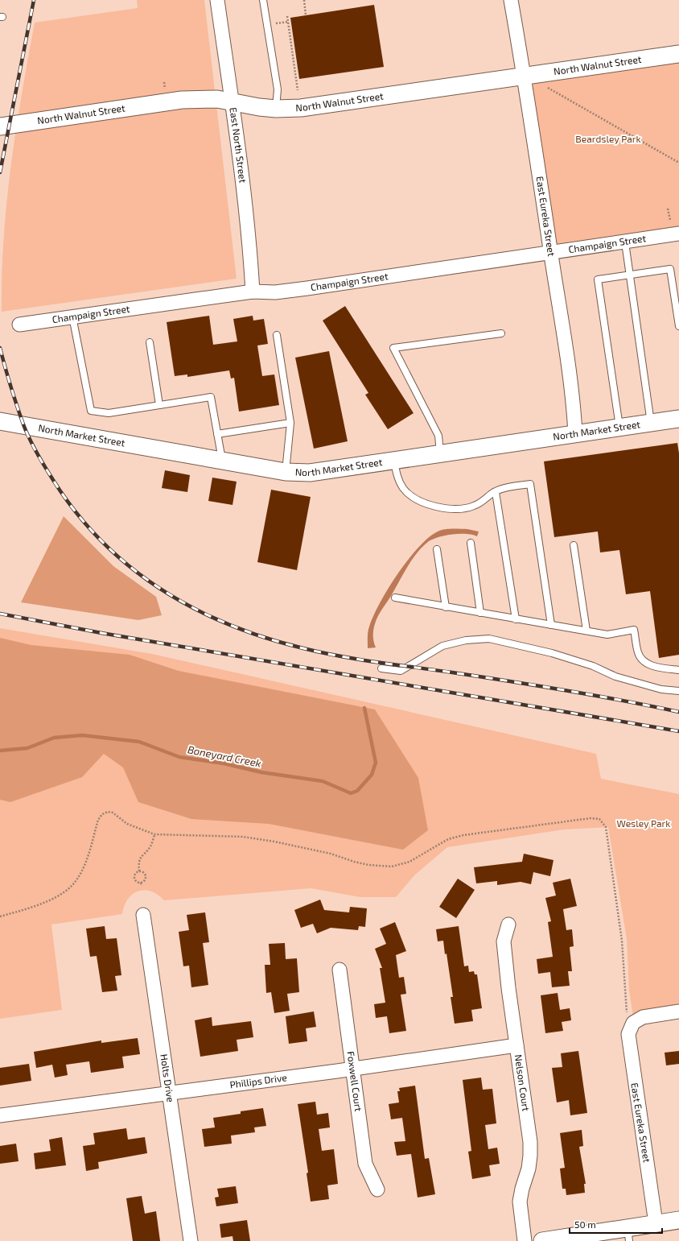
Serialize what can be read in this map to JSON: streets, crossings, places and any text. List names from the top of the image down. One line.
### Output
{"streets":{"street":["North Walnut Street","East North Street","East Eureka Street","Champaign Street","North Market Street","Holts Drive","Foxwell Court","Phillips Drive","Nelson Court"]},"crossings":[["North Walnut Street","East North Street"],["North Walnut Street","East Eureka Street"],["East North Street","Champaign Street"],["East Eureka Street","Champaign Street"],["East Eureka Street","North Market Street"],["Holts Drive","Phillips Drive"],["Foxwell Court","Phillips Drive"],["Phillips Drive","Nelson Court"]],"water":["Boneyard Creek"],"parks":["Beardsley Park","Wesley Park"],"scale_bar":"50 m"}
